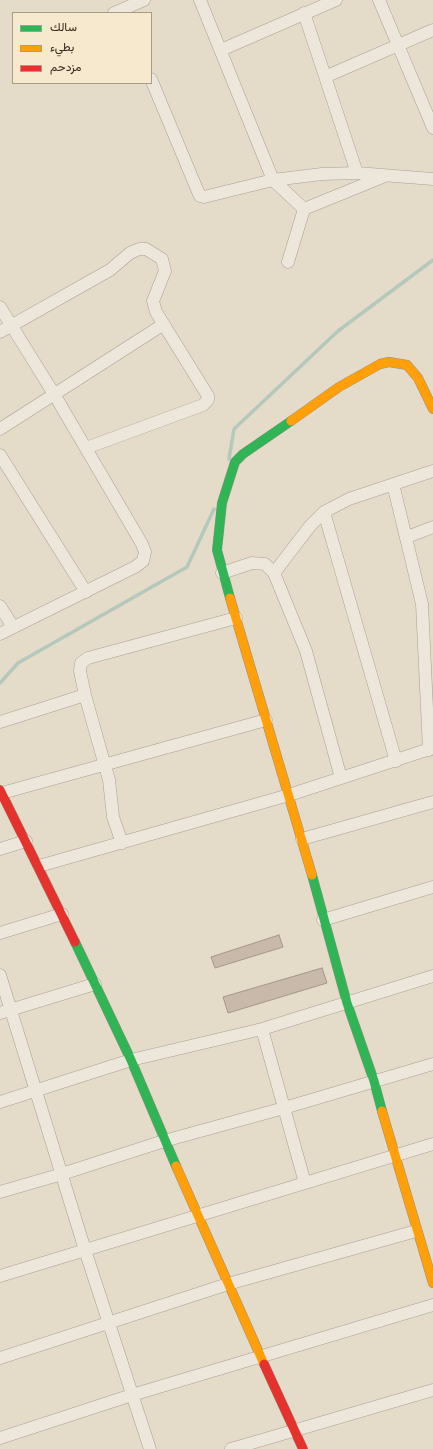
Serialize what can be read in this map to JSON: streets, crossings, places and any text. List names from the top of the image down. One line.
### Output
{"legend":["سالك","بطيء","مزدحم"]}
